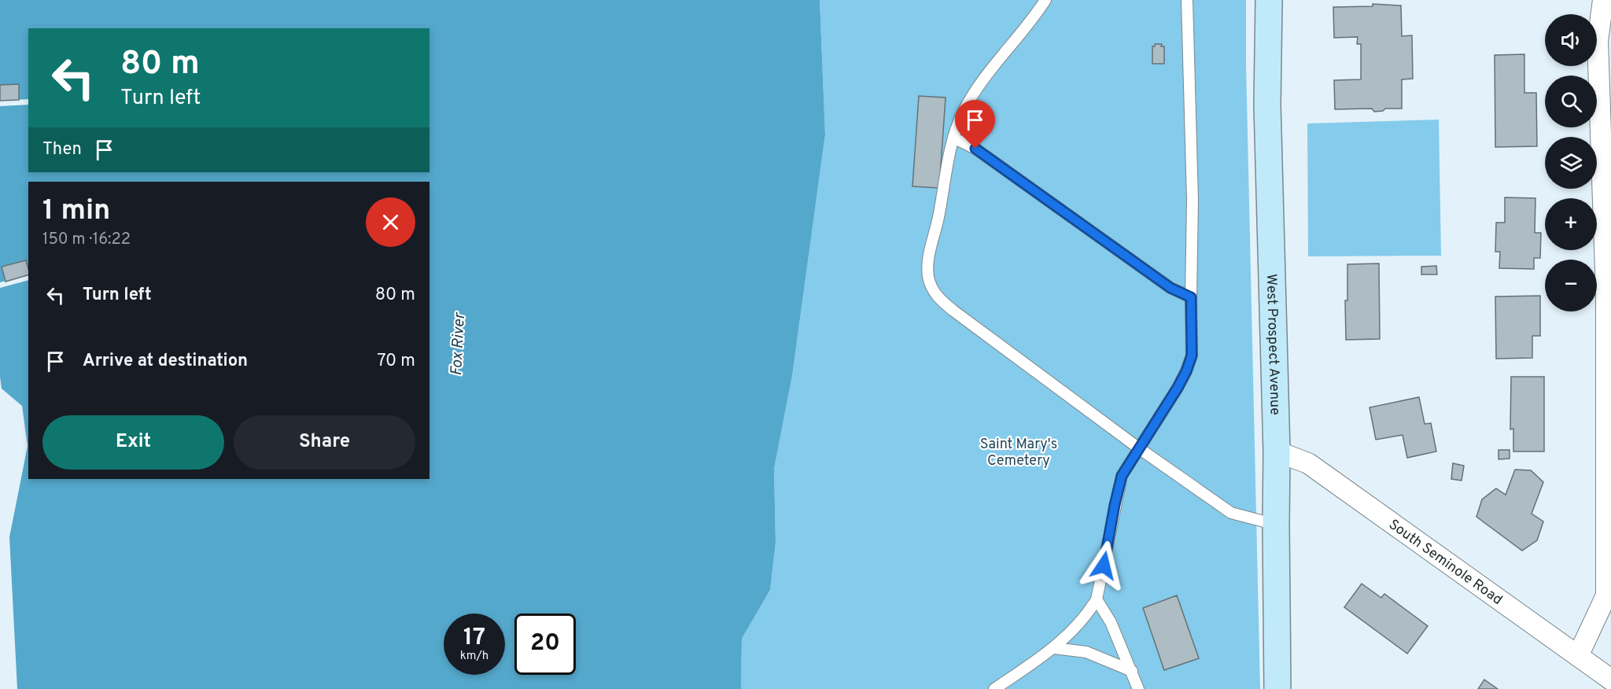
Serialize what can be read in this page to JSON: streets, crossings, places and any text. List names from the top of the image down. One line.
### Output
{"streets":{"main road":["West Prospect Avenue"],"street":["South Seminole Road"]},"crossings":[["West Prospect Avenue","South Seminole Road"]],"water":["Fox River"],"parks":["Saint Mary's Cemetery"],"page":{"map_buttons":["+","−"],"turn":["80 m","Turn left"],"then":"Then","heading":["1 min","150 m · 16:22"],"list":[{"name":"Turn left","value":"80 m"},{"name":"Arrive at destination","value":"70 m"}],"buttons":["Exit","Share"],"speed":"17 km/h","limit":"20"}}
